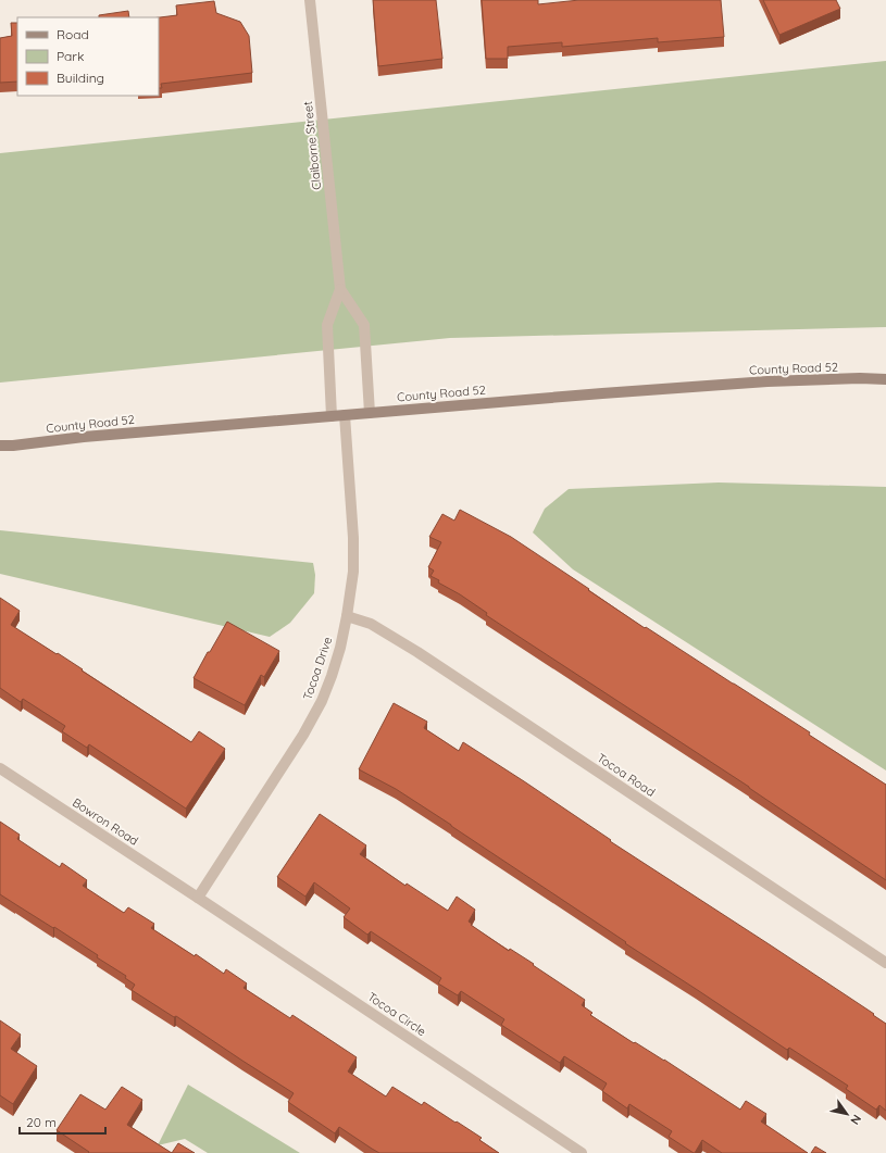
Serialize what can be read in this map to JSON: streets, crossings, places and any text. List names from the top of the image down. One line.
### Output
{"streets":{"main road":["County Road 52"],"street":["Claiborne Street","Tocoa Drive","Tocoa Road","Bowron Road","Tocoa Circle"]},"crossings":[["Claiborne Street","County Road 52"],["County Road 52","Tocoa Drive"],["Tocoa Drive","Tocoa Road"],["Tocoa Drive","Bowron Road"],["Tocoa Drive","Tocoa Circle"],["Bowron Road","Tocoa Circle"]],"legend":["Road","Park","Building"],"scale_bar":"20 m","north":"bottom right"}
